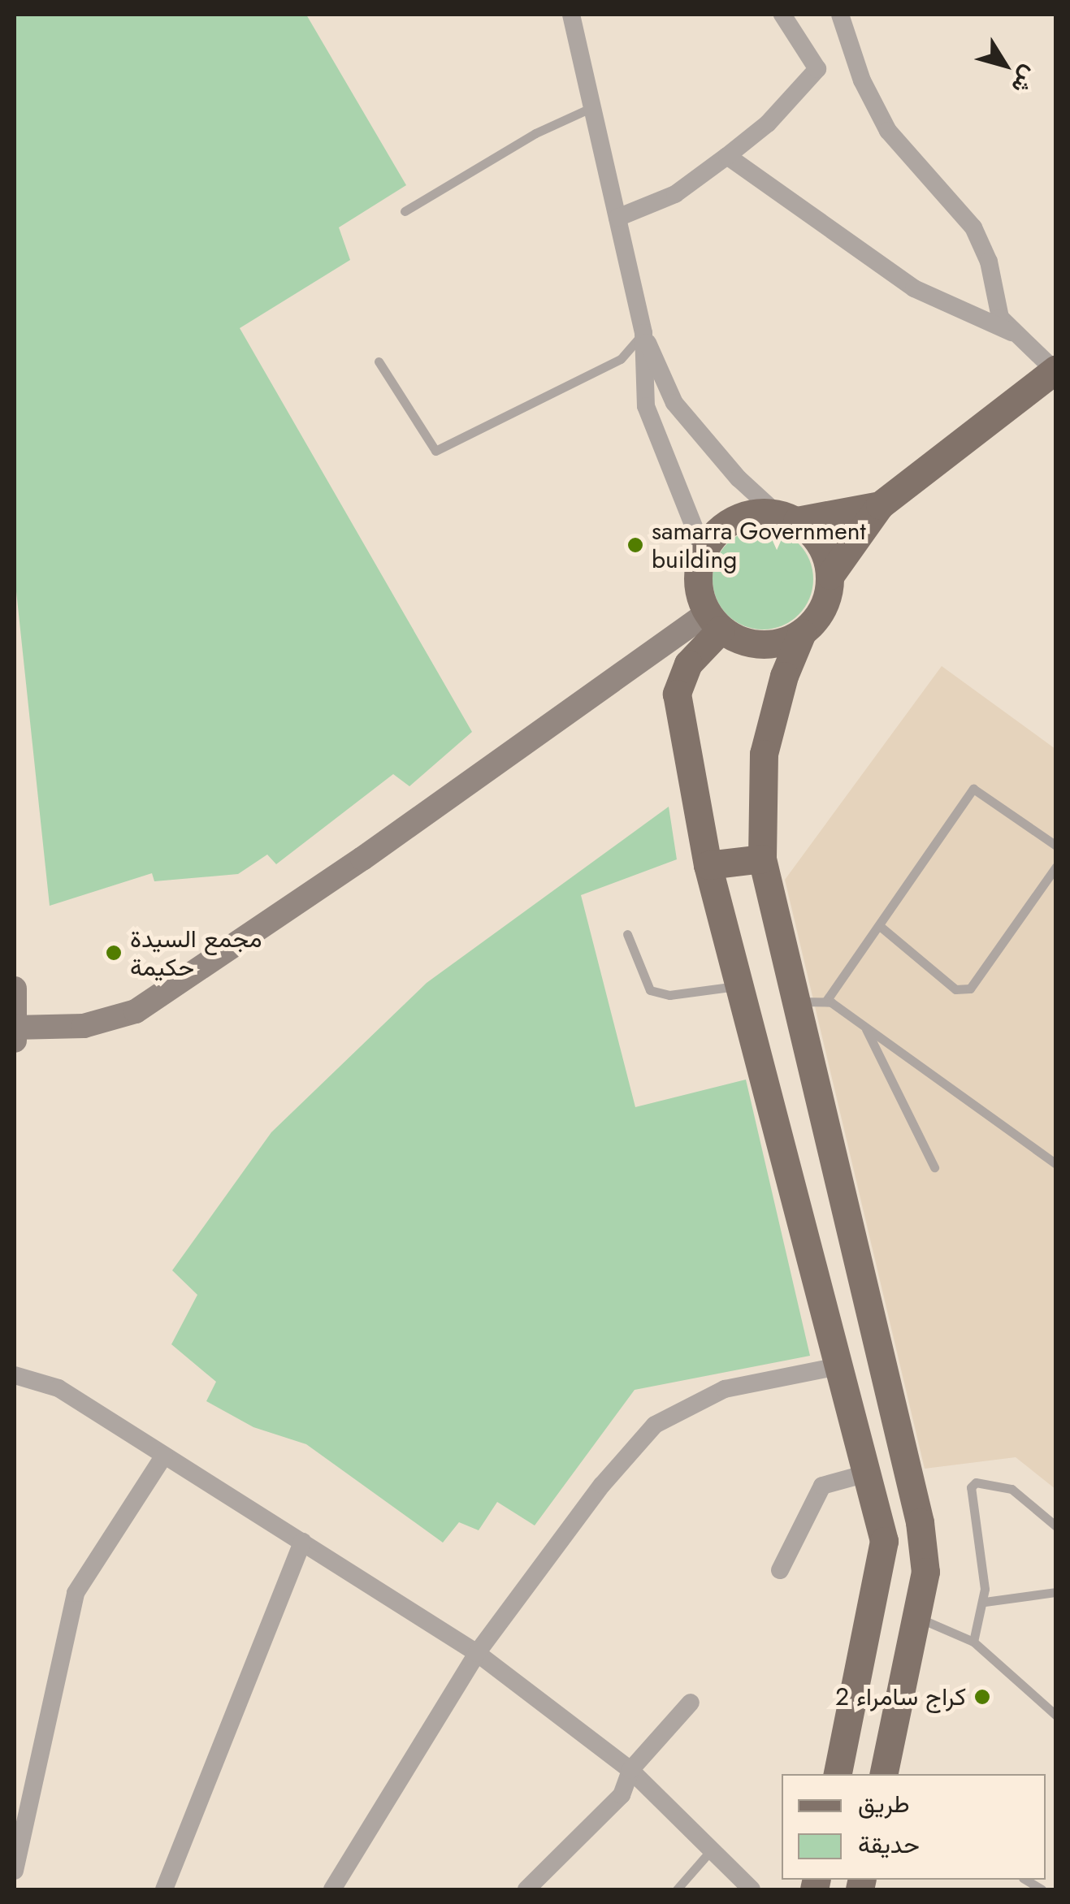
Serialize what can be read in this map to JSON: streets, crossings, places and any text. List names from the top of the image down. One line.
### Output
{"places":["samarra Government building","مجمع السيدة حكيمة","كراج سامراء 2"],"legend":["طريق","حديقة"],"north":"bottom right"}
